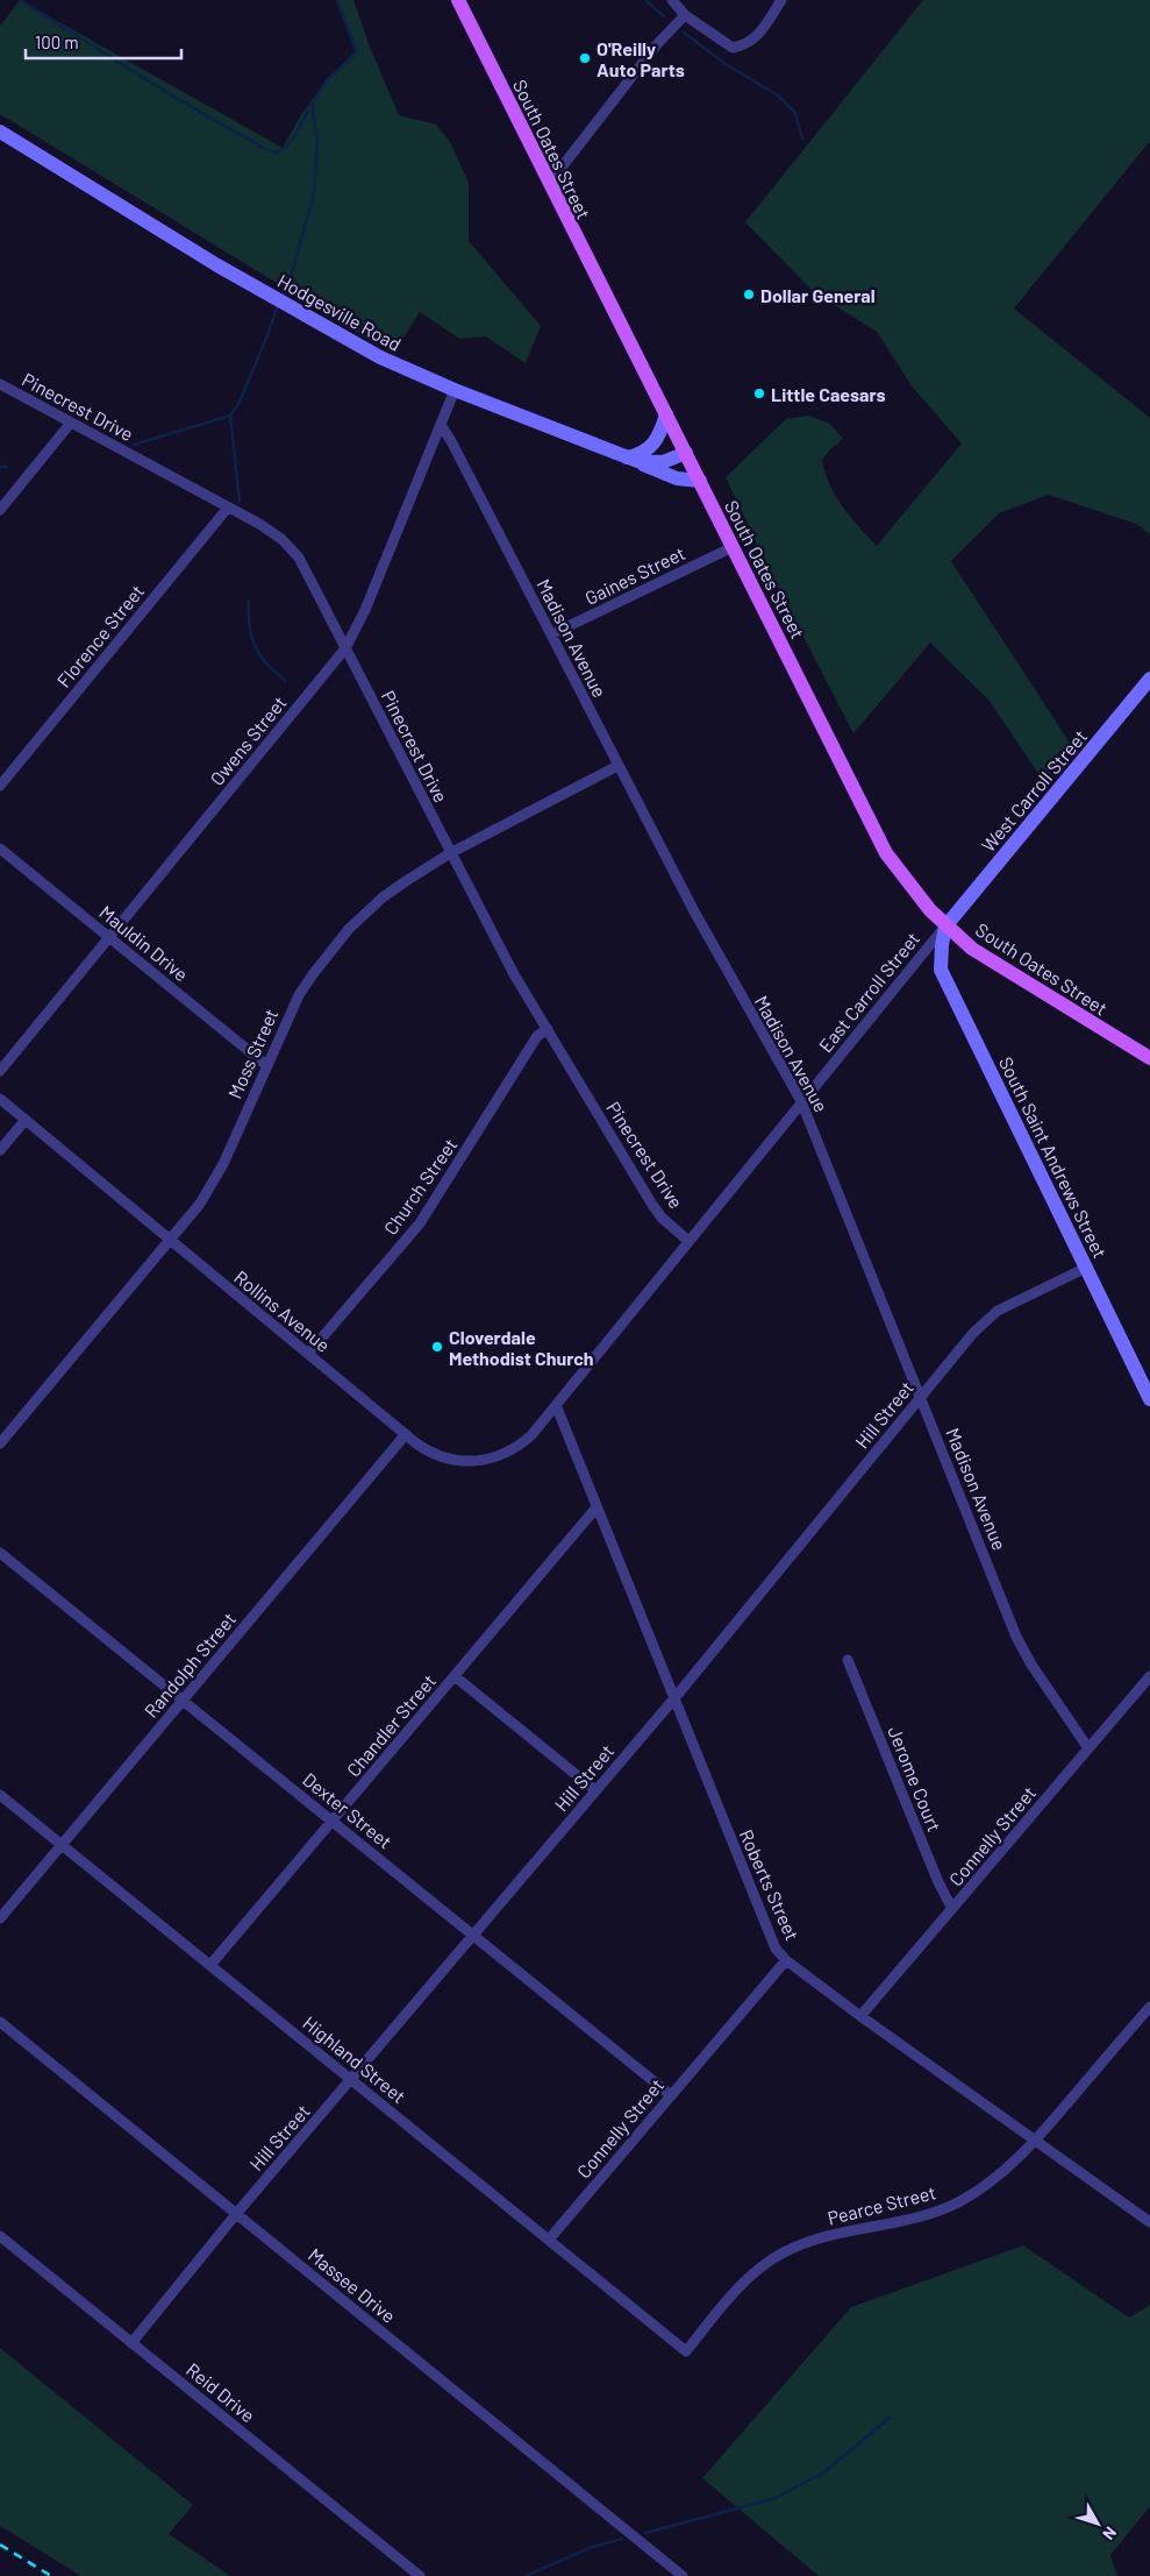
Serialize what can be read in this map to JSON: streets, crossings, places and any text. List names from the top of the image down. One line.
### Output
{"streets":{"main road":["South Oates Street"],"street":["Hodgesville Road","Pinecrest Drive","Gaines Street","Florence Street","Madison Avenue","Owens Street","West Carroll Street","Mauldin Drive","East Carroll Street","Moss Street","South Saint Andrews Street","Church Street","Rollins Avenue","Hill Street","Randolph Street","Chandler Street","Jerome Court","Dexter Street","Connelly Street","Roberts Street","Highland Street","Pearce Street","Massee Drive","Reid Drive"]},"crossings":[["South Oates Street","Hodgesville Road"],["South Oates Street","Gaines Street"],["South Oates Street","West Carroll Street"],["South Oates Street","East Carroll Street"],["South Oates Street","South Saint Andrews Street"],["Hodgesville Road","Owens Street"],["Pinecrest Drive","Florence Street"],["Pinecrest Drive","Owens Street"],["Pinecrest Drive","East Carroll Street"],["Pinecrest Drive","Moss Street"],["Pinecrest Drive","Church Street"],["Gaines Street","Madison Avenue"],["Madison Avenue","Owens Street"],["Madison Avenue","East Carroll Street"],["Madison Avenue","Moss Street"],["Madison Avenue","Hill Street"],["Madison Avenue","Connelly Street"],["Owens Street","Mauldin Drive"],["West Carroll Street","East Carroll Street"],["West Carroll Street","South Saint Andrews Street"],["Mauldin Drive","Moss Street"],["East Carroll Street","South Saint Andrews Street"],["East Carroll Street","Rollins Avenue"],["East Carroll Street","Roberts Street"],["Moss Street","Rollins Avenue"],["South Saint Andrews Street","Hill Street"],["Church Street","Rollins Avenue"],["Rollins Avenue","Randolph Street"],["Rollins Avenue","Roberts Street"],["Hill Street","Dexter Street"],["Hill Street","Roberts Street"],["Hill Street","Highland Street"],["Hill Street","Massee Drive"],["Hill Street","Reid Drive"],["Randolph Street","Dexter Street"],["Randolph Street","Highland Street"],["Chandler Street","Dexter Street"],["Chandler Street","Roberts Street"],["Chandler Street","Highland Street"],["Jerome Court","Connelly Street"],["Dexter Street","Connelly Street"],["Connelly Street","Roberts Street"],["Connelly Street","Highland Street"],["Roberts Street","Pearce Street"],["Highland Street","Pearce Street"]],"places":["O'Reilly Auto Parts","Dollar General","Little Caesars","Cloverdale Methodist Church"],"scale_bar":"100 m","north":"bottom right"}
